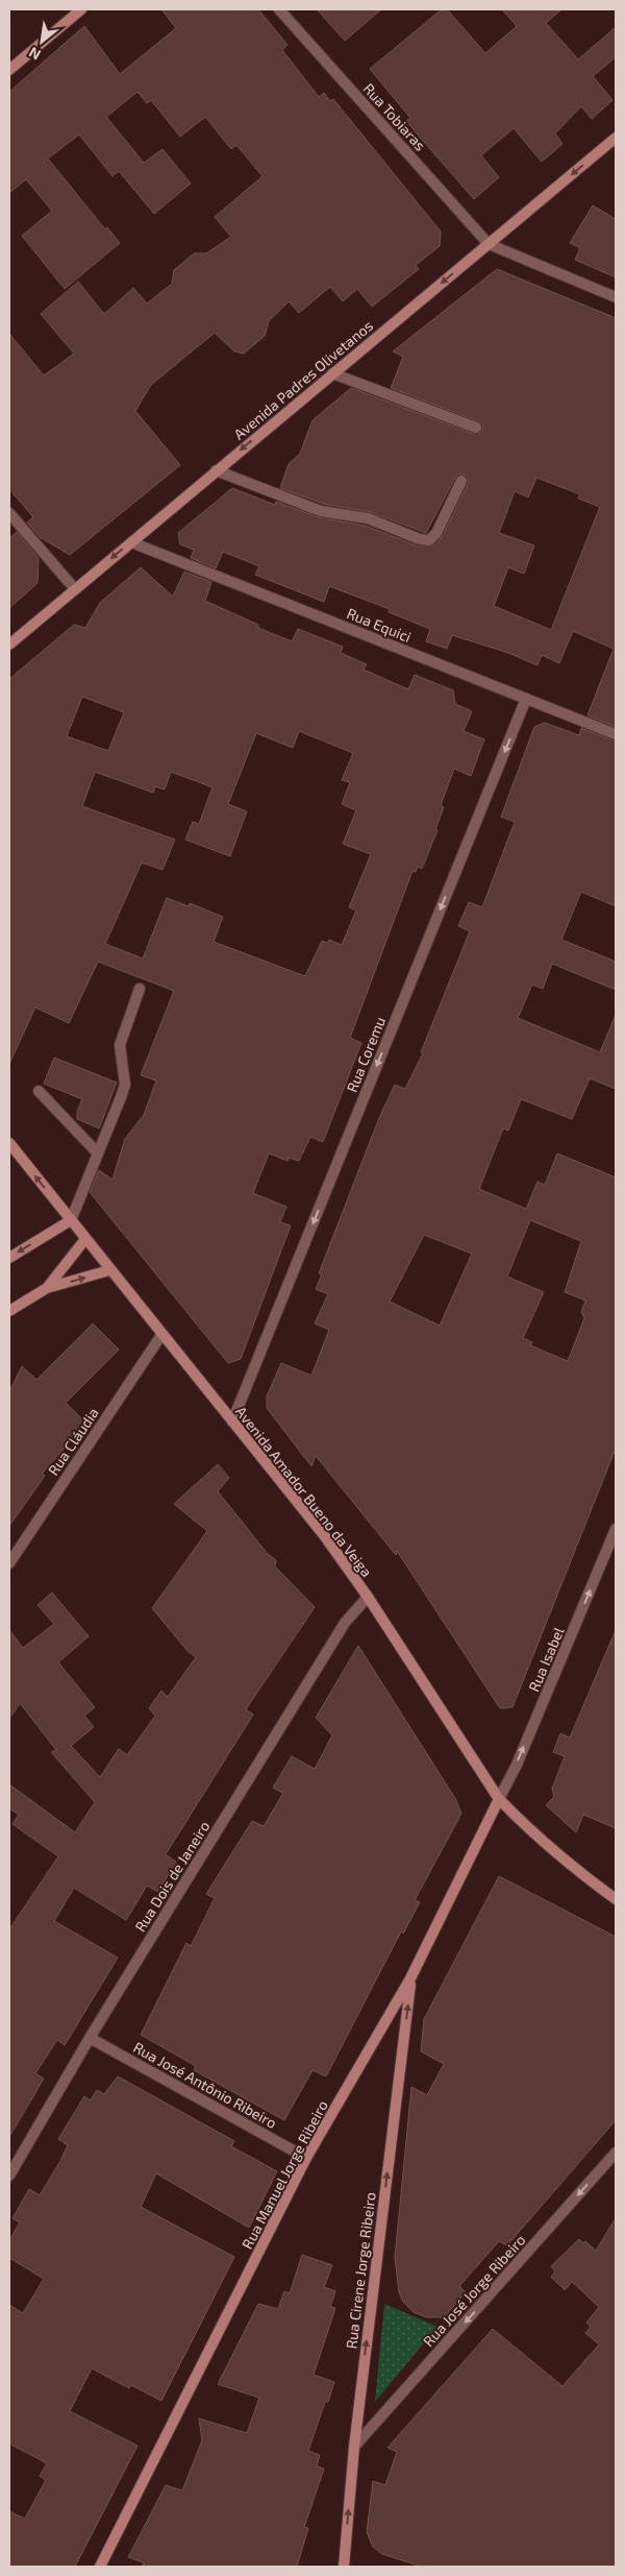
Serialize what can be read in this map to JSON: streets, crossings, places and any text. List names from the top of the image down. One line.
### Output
{"streets":{"street":["Rua Tobiaras","Avenida Padres Olivetanos","Rua Equici","Rua Coremu","Rua Cláudia","Avenida Amador Bueno da Veiga","Rua Isabel","Rua Dois de Janeiro","Rua José Antônio Ribeiro","Rua Manuel Jorge Ribeiro","Rua Cirene Jorge Ribeiro","Rua José Jorge Ribeiro"]},"crossings":[["Rua Tobiaras","Avenida Padres Olivetanos"],["Avenida Padres Olivetanos","Rua Equici"],["Rua Equici","Rua Coremu"],["Rua Coremu","Avenida Amador Bueno da Veiga"],["Rua Cláudia","Avenida Amador Bueno da Veiga"],["Avenida Amador Bueno da Veiga","Rua Isabel"],["Avenida Amador Bueno da Veiga","Rua Dois de Janeiro"],["Avenida Amador Bueno da Veiga","Rua Manuel Jorge Ribeiro"],["Rua Isabel","Rua Manuel Jorge Ribeiro"],["Rua Dois de Janeiro","Rua José Antônio Ribeiro"],["Rua José Antônio Ribeiro","Rua Manuel Jorge Ribeiro"],["Rua Manuel Jorge Ribeiro","Rua Cirene Jorge Ribeiro"],["Rua Cirene Jorge Ribeiro","Rua José Jorge Ribeiro"]],"one_way":["Avenida Padres Olivetanos","Rua Coremu","Rua Isabel","Rua Cirene Jorge Ribeiro","Rua José Jorge Ribeiro"],"north":"bottom left"}
